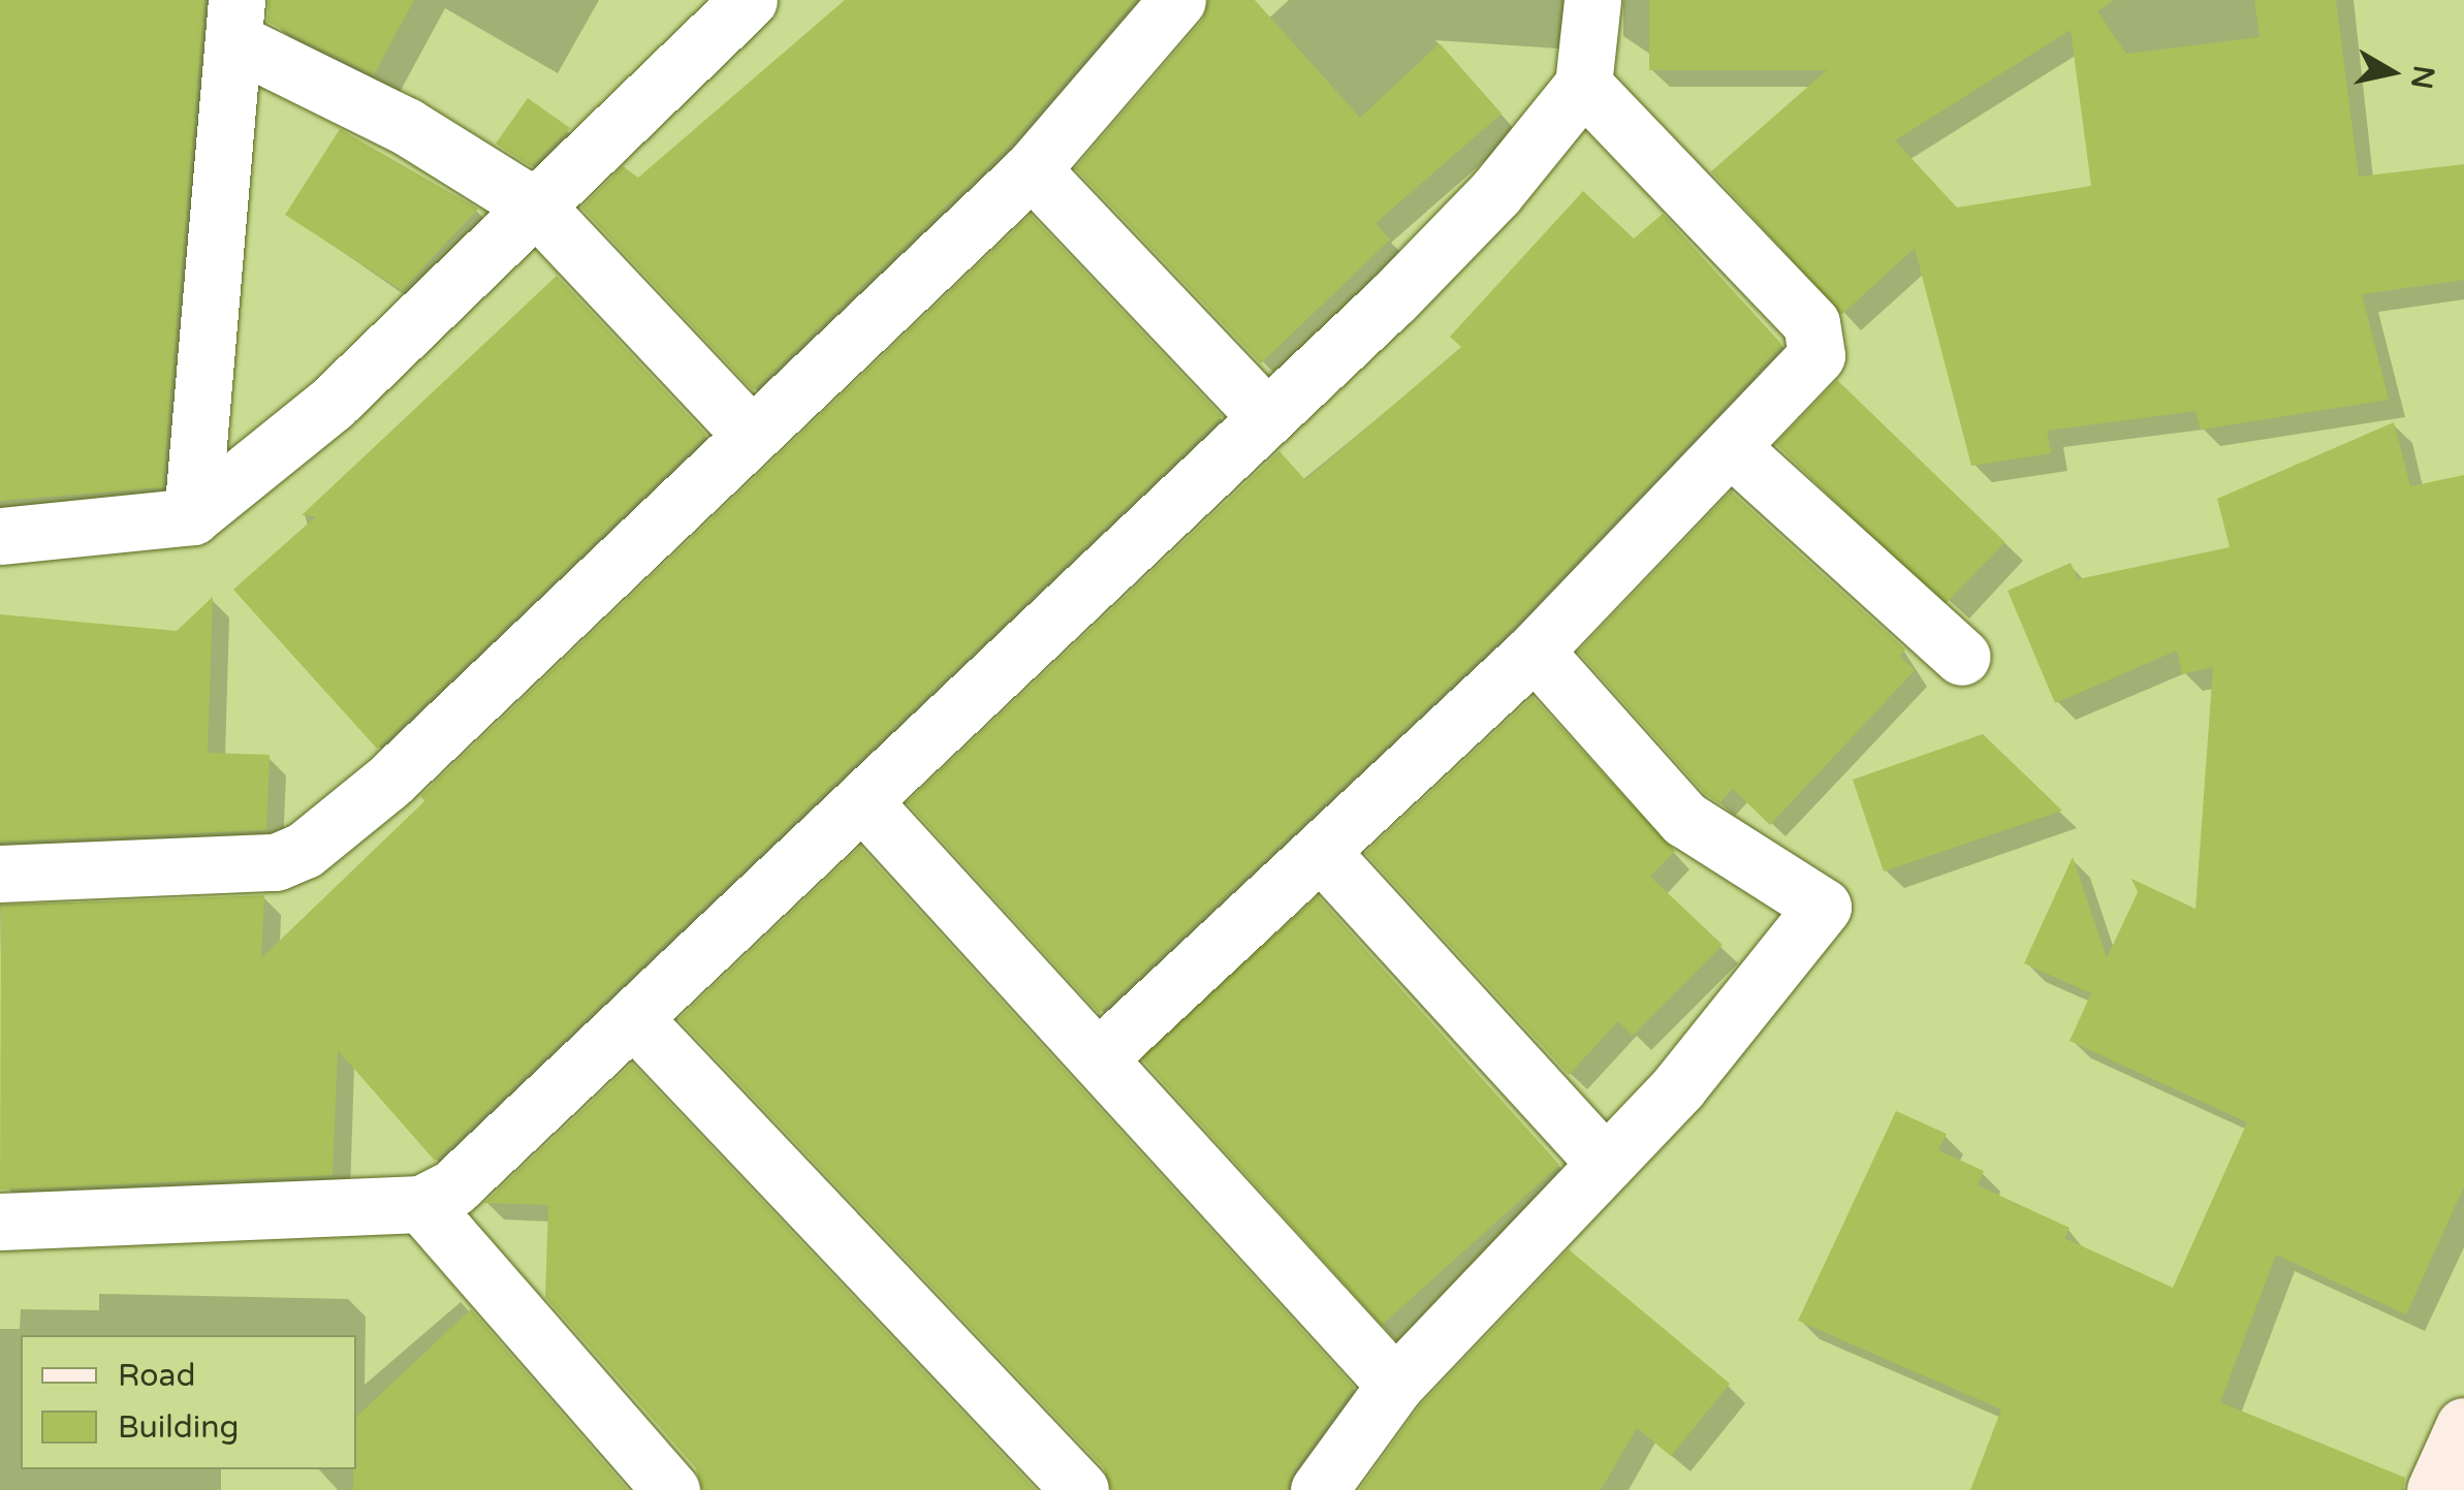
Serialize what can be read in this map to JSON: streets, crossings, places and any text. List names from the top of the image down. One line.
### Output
{"legend":["Road","Building"],"north":"right"}
